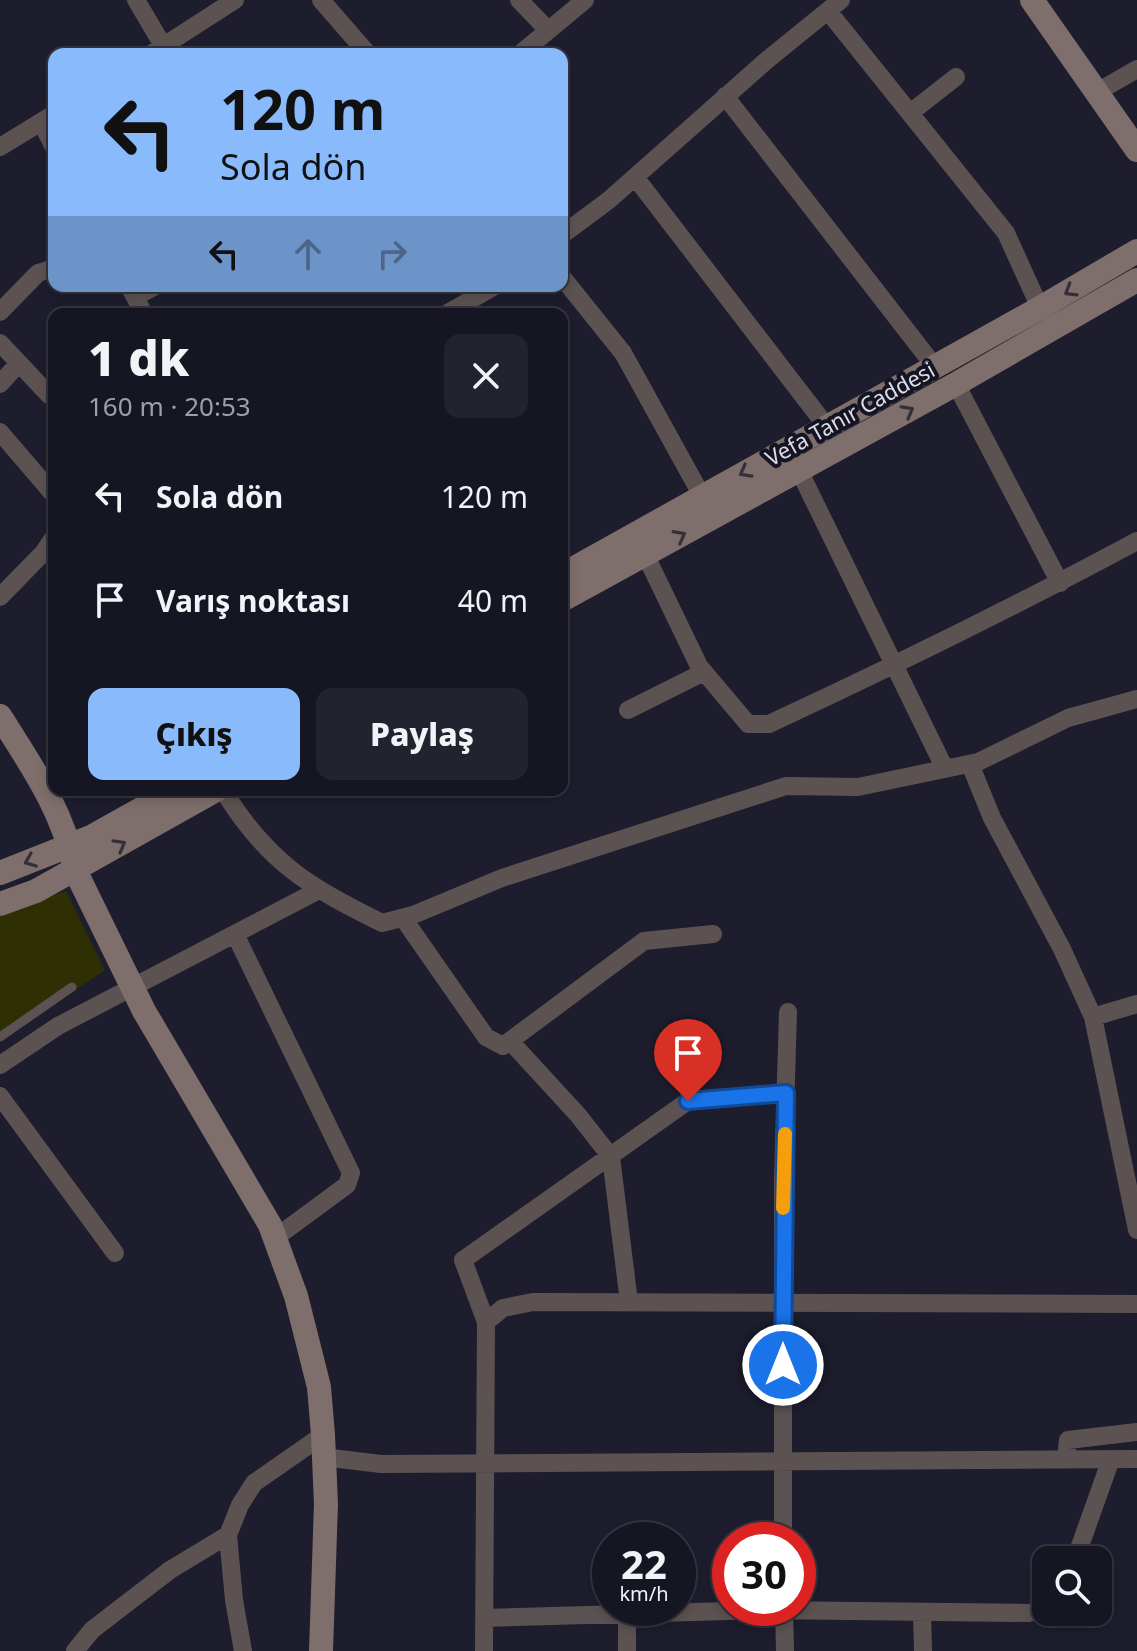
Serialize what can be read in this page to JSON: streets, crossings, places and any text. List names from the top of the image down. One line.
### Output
{"streets":{"main road":["Vefa Tanır Caddesi"]},"page":{"turn":["120 m","Sola dön"],"heading":["1 dk","160 m · 20:53"],"list":[{"name":"Sola dön","value":"120 m"},{"name":"Varış noktası","value":"40 m"}],"buttons":["Çıkış","Paylaş"],"speed":"22 km/h","limit":"30"}}
